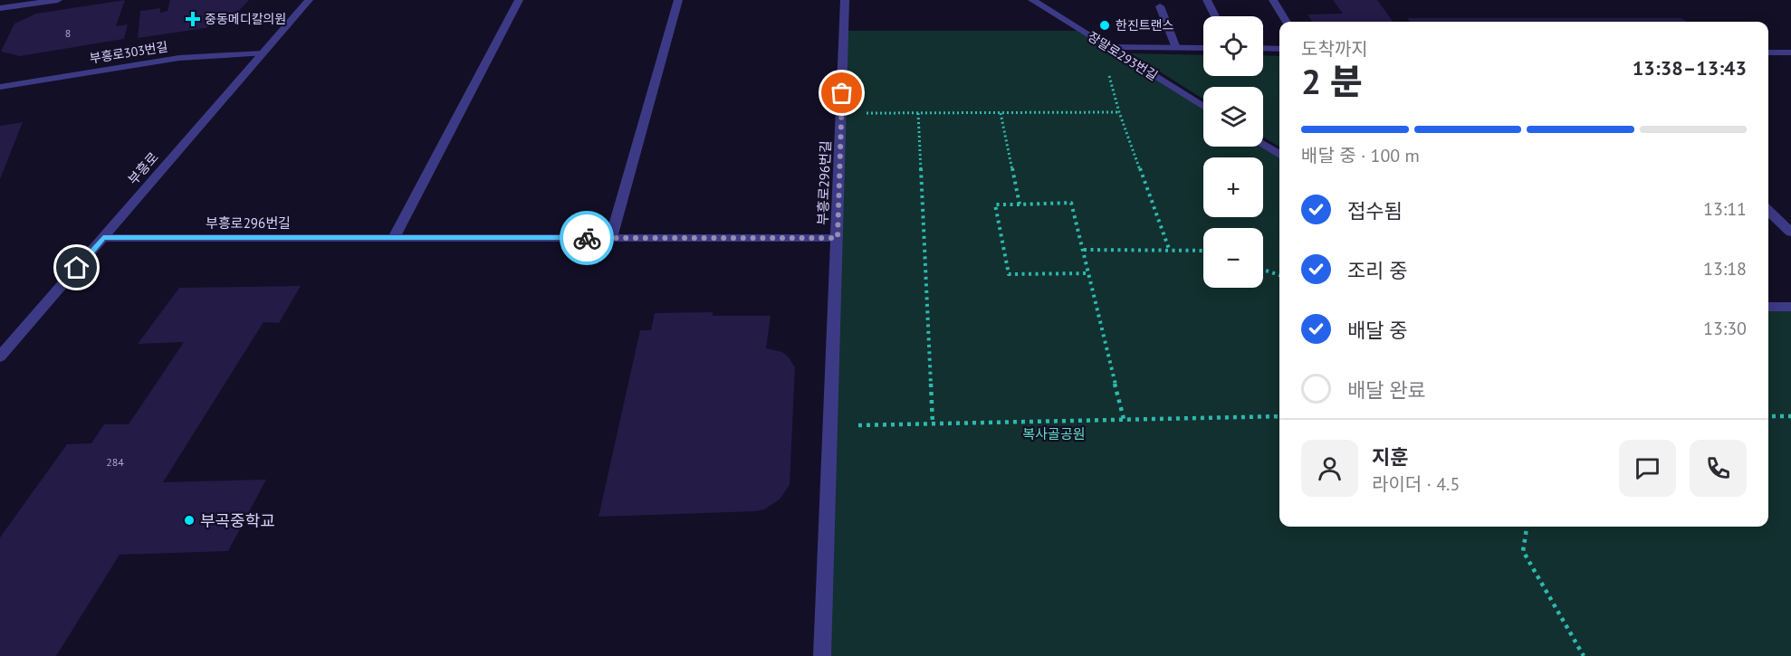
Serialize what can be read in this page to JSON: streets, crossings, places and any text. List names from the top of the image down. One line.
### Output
{"streets":{"street":["부흥로303번길","장말로293번길","부흥로","부흥로296번길"]},"crossings":[["부흥로303번길","부흥로"],["부흥로","부흥로296번길"]],"parks":["복사골공원"],"places":{"health":["중동메디칼의원"],"other":["한진트랜스","부곡중학교"]},"house_numbers":["8","284"],"page":{"map_buttons":["+","−"],"heading":["2 분","도착까지","13:38–13:43"],"panel":["지훈","라이더 · 4.5"],"bar":"배달 중 · 100 m","list":[["접수됨","13:11"],["조리 중","13:18"],["배달 중","13:30"],"배달 완료"]}}
